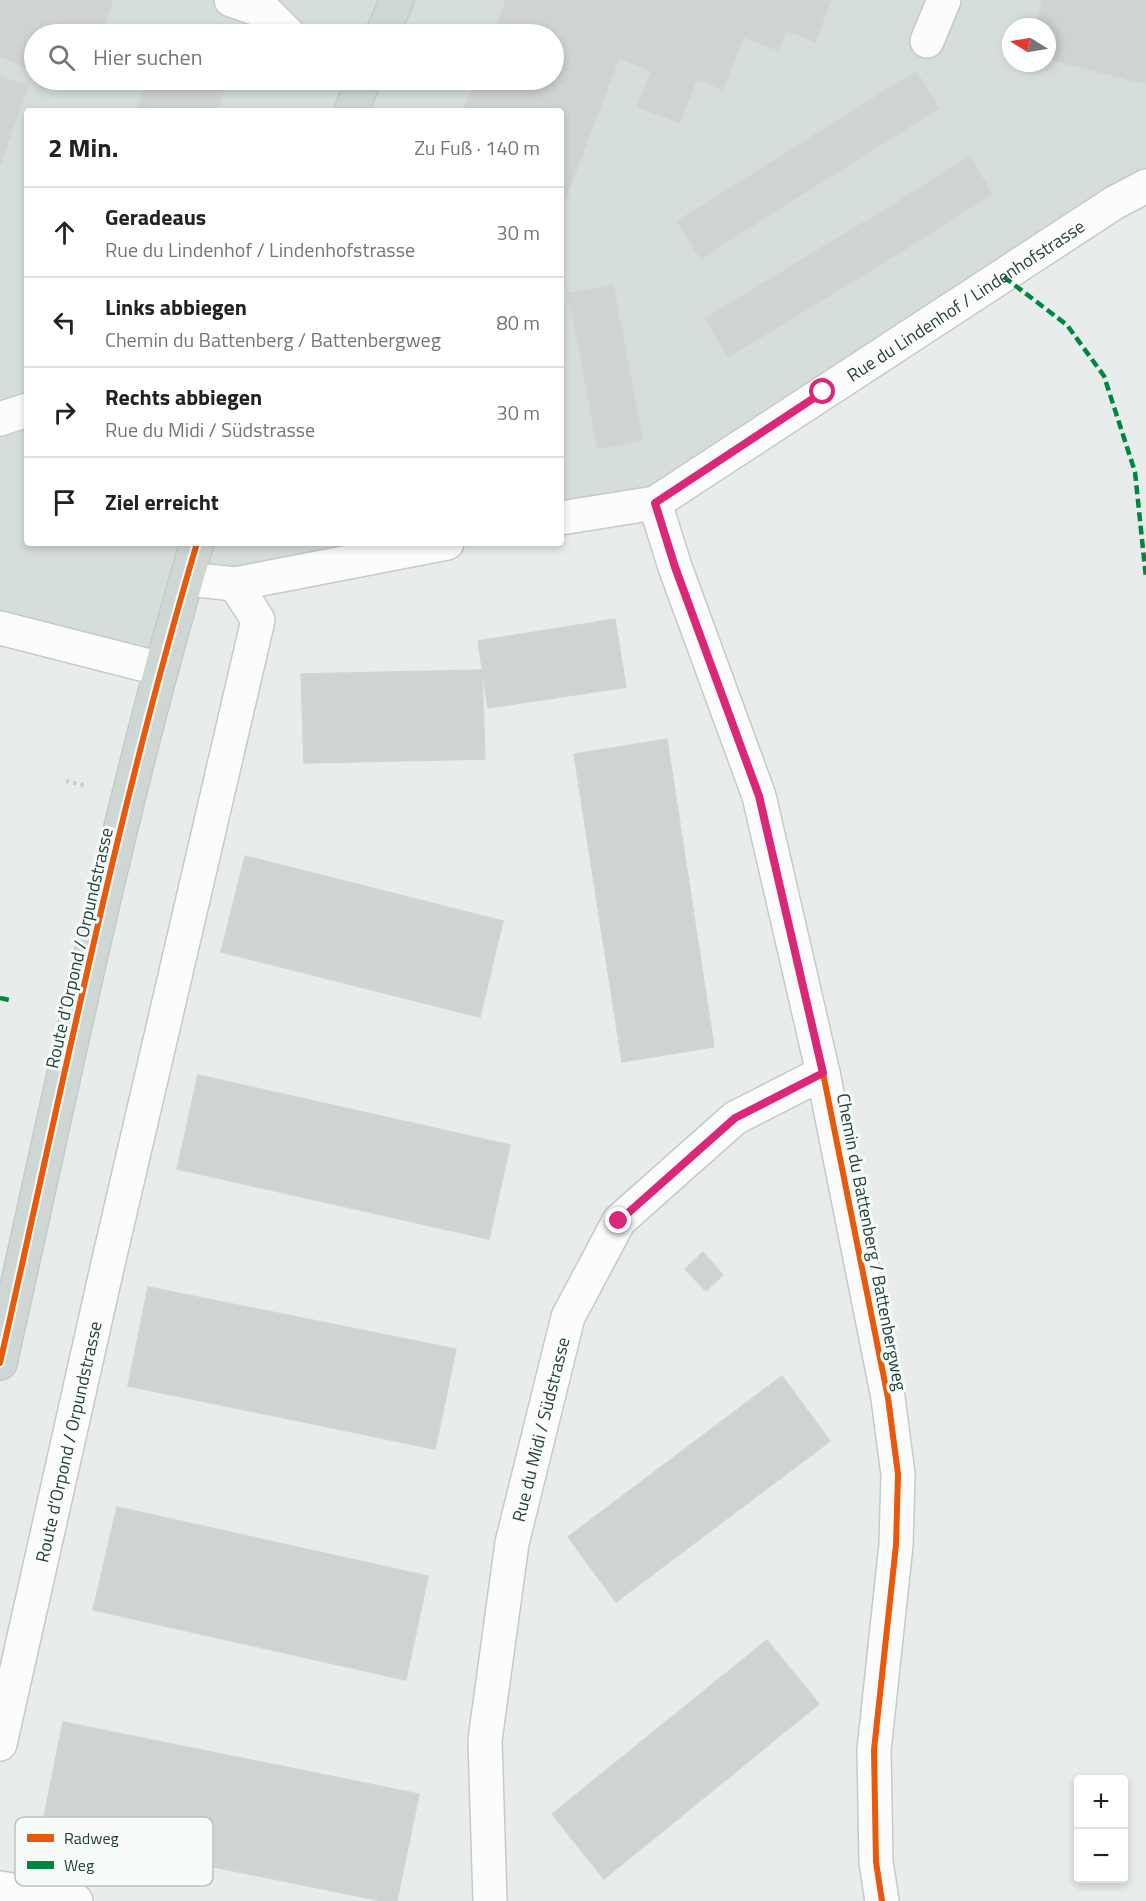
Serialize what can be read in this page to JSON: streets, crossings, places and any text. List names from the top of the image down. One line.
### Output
{"streets":{"main road":["Route d'Orpond / Orpundstrasse"],"street":["Rue du Lindenhof / Lindenhofstrasse","Chemin du Battenberg / Battenbergweg","Rue du Midi / Südstrasse"]},"crossings":[["Rue du Lindenhof / Lindenhofstrasse","Chemin du Battenberg / Battenbergweg"],["Chemin du Battenberg / Battenbergweg","Rue du Midi / Südstrasse"]],"legend":["Radweg","Weg"],"north":"left","page":{"search":"Hier suchen","heading":["2 Min.","Zu Fuß · 140 m"],"list":[["Geradeaus","Rue du Lindenhof / Lindenhofstrasse","30 m"],["Links abbiegen","Chemin du Battenberg / Battenbergweg","80 m"],["Rechts abbiegen","Rue du Midi / Südstrasse","30 m"],"Ziel erreicht"],"map_buttons":["+","−"]}}
